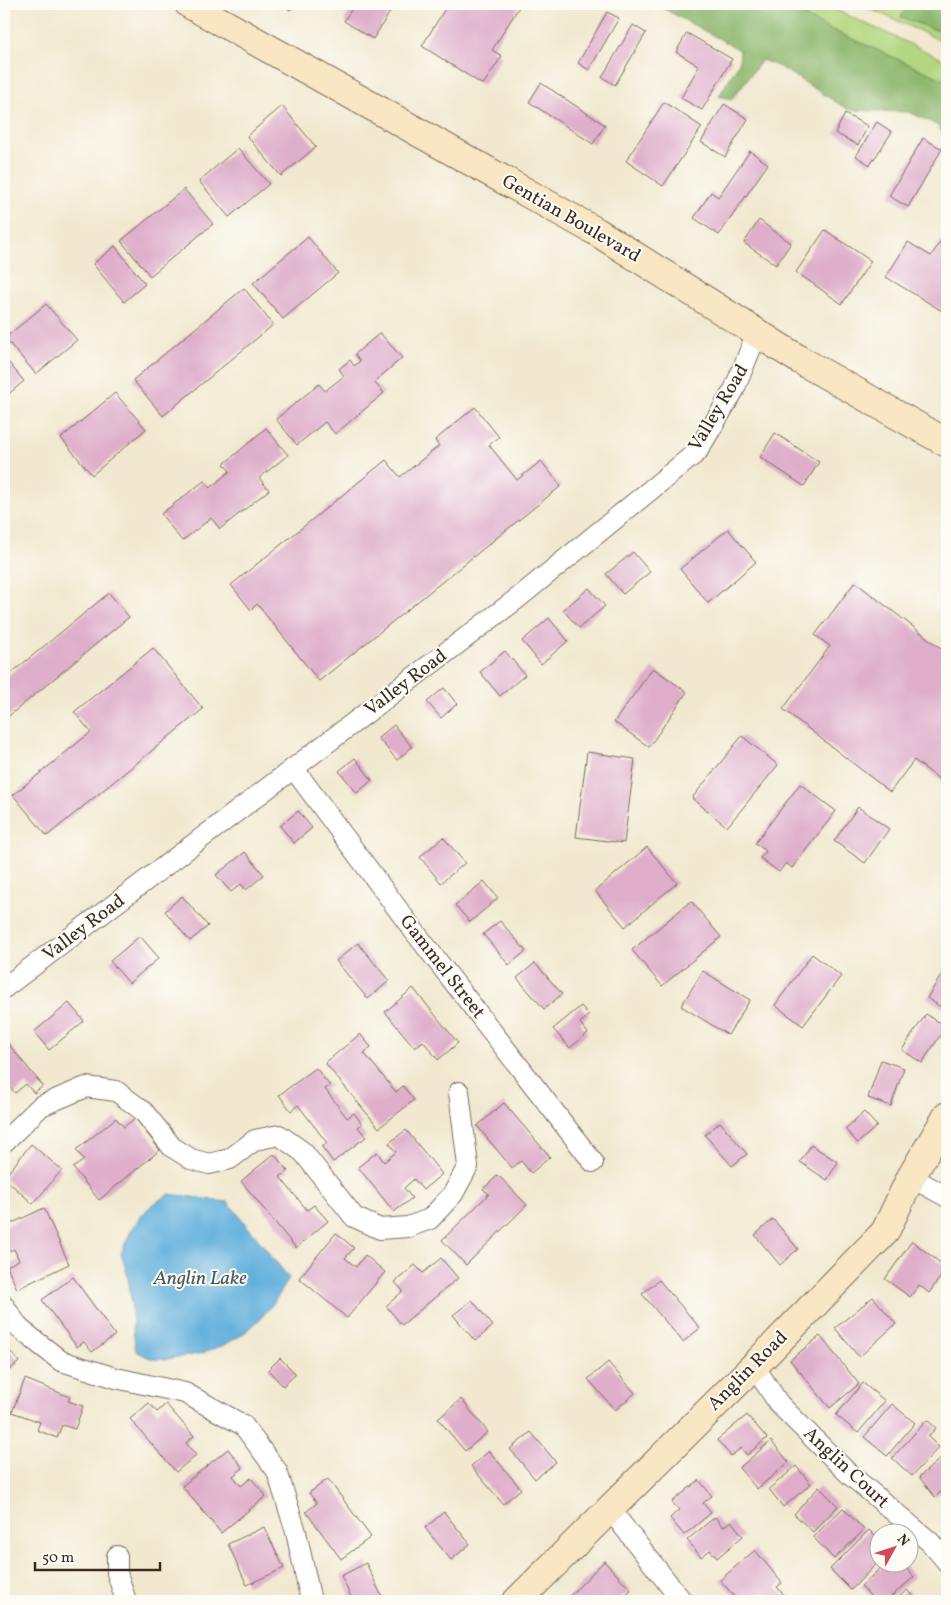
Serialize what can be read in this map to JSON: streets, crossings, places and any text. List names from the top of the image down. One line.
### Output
{"streets":{"main road":["Gentian Boulevard","Anglin Road"],"street":["Valley Road","Gammel Street","Anglin Court"]},"crossings":[["Gentian Boulevard","Valley Road"],["Valley Road","Gammel Street"],["Anglin Road","Anglin Court"]],"water":["Anglin Lake"],"scale_bar":"50 m","north":"top right"}
